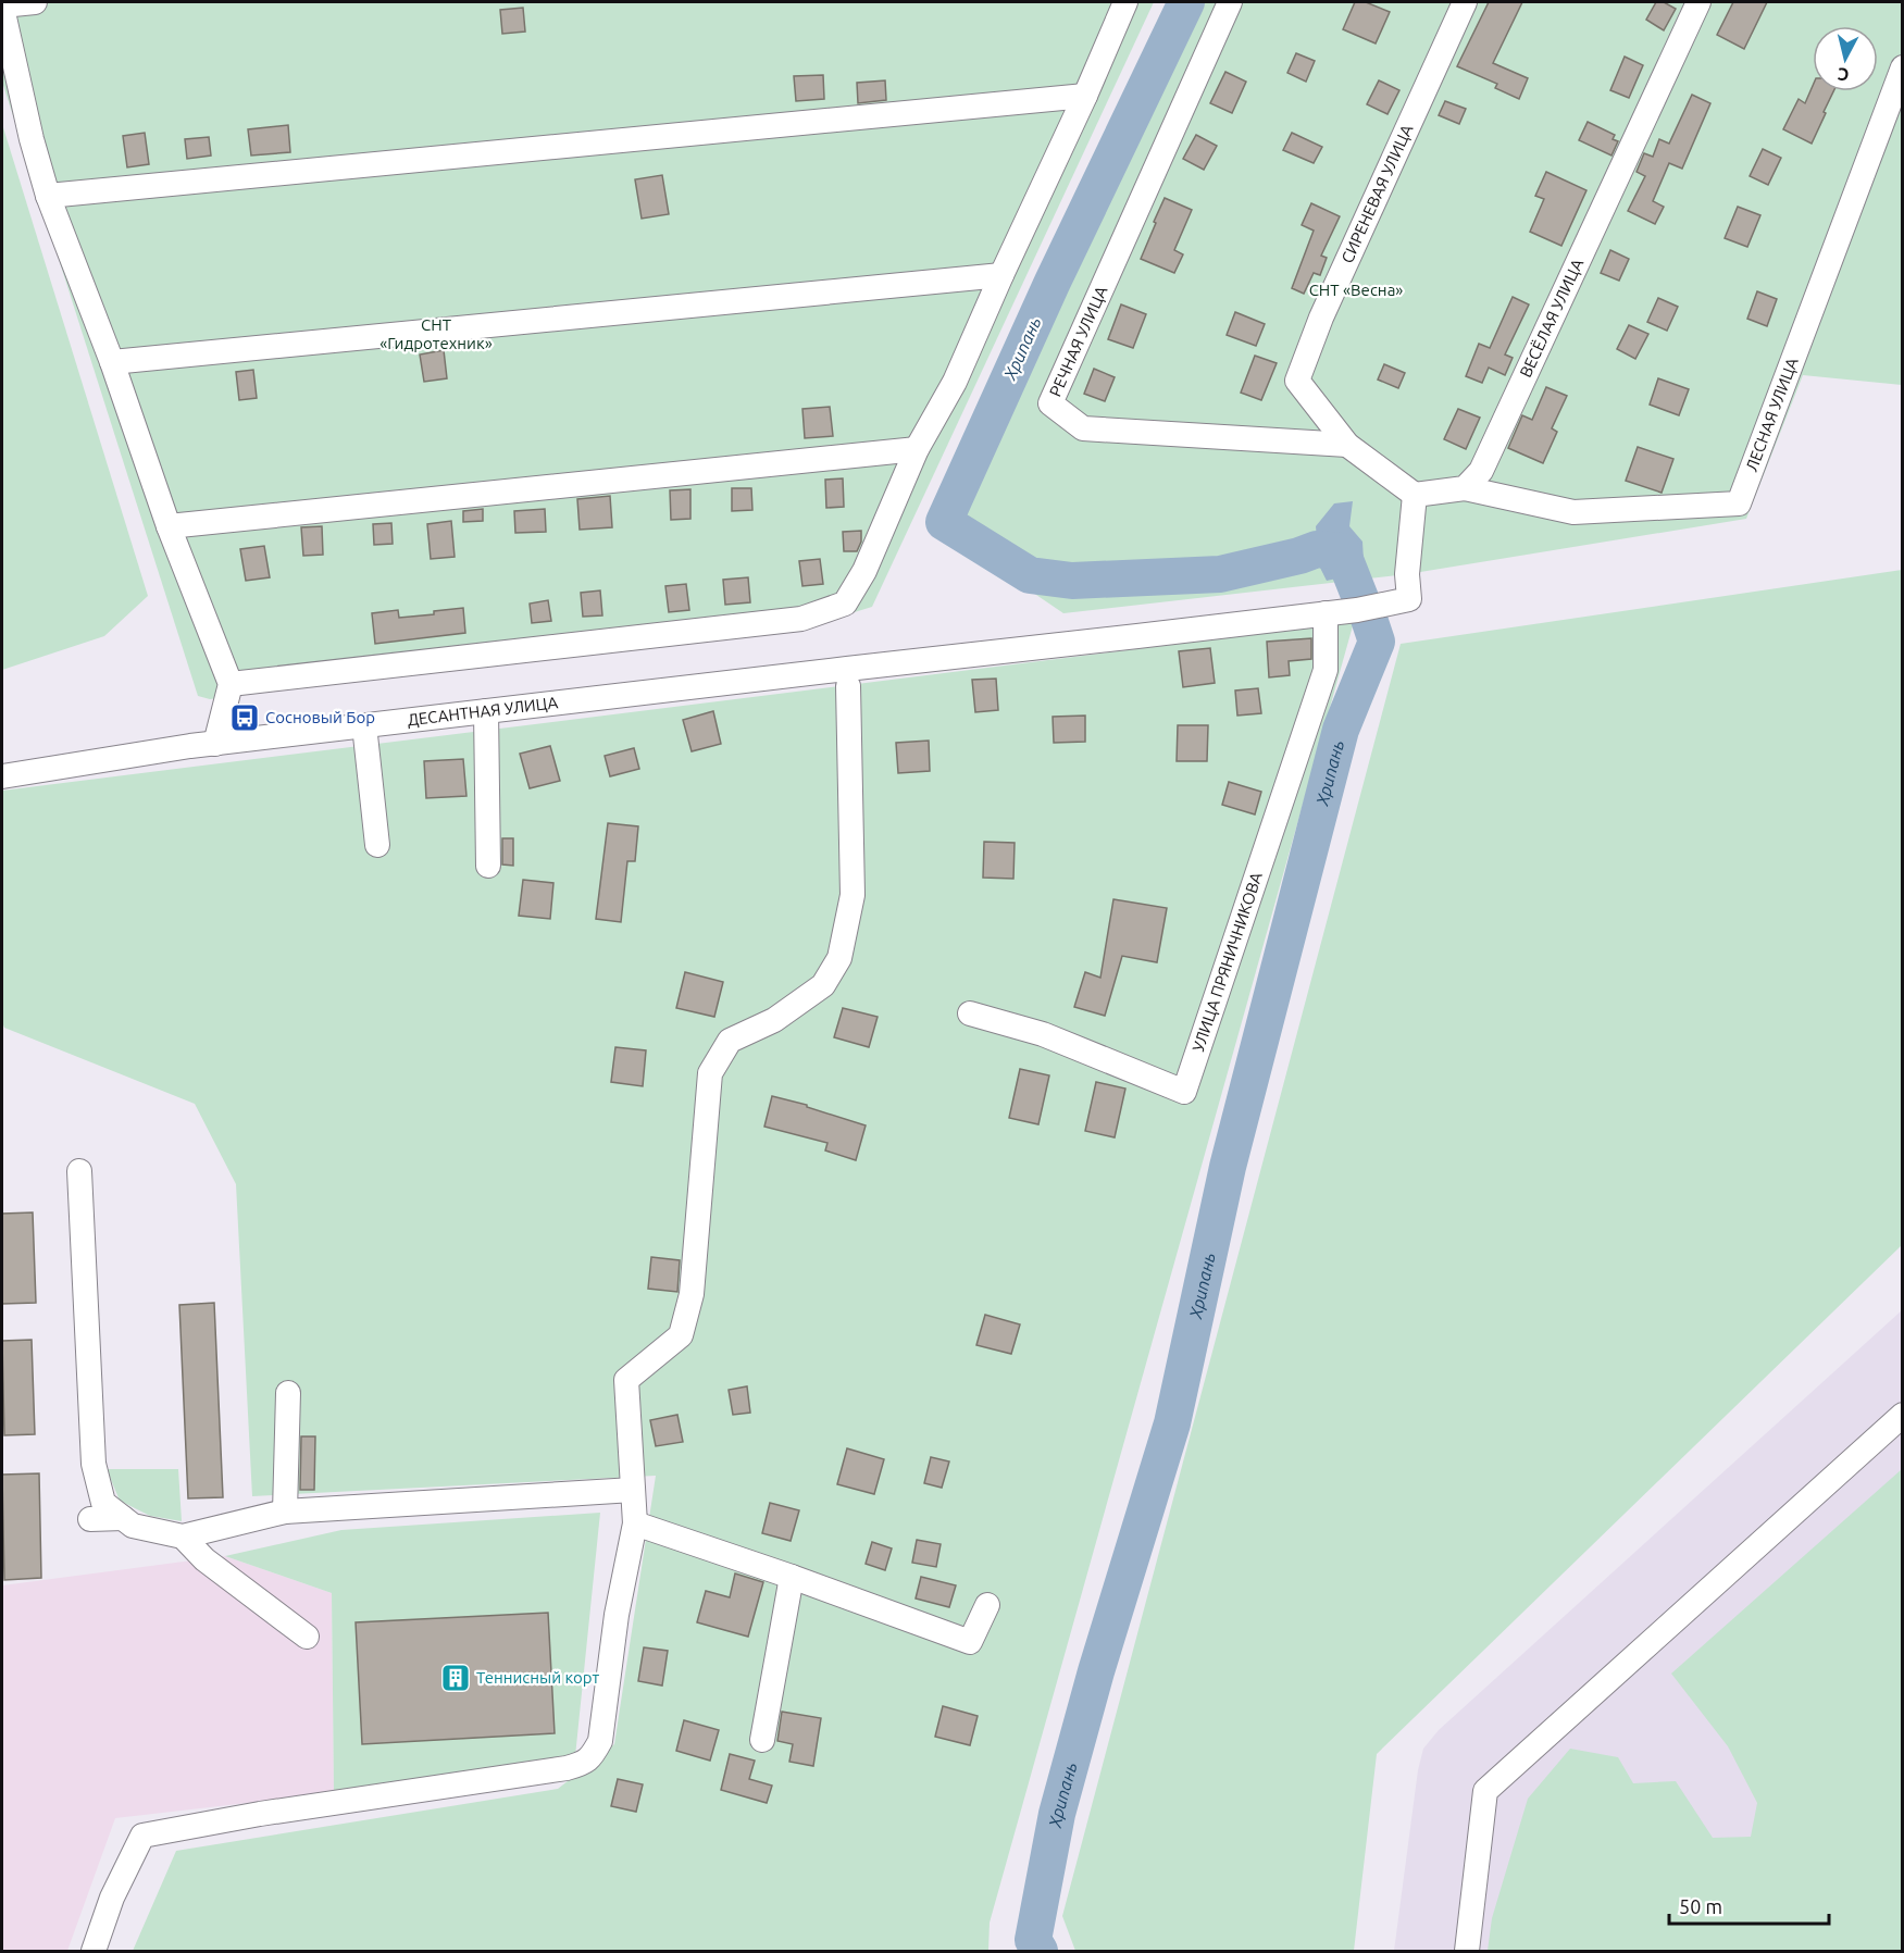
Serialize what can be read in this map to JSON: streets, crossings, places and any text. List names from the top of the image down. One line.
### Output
{"streets":{"street":["СИРЕНЕВАЯ УЛИЦА","ВЕСЁЛАЯ УЛИЦА","РЕЧНАЯ УЛИЦА","ЛЕСНАЯ УЛИЦА","ДЕСАНТНАЯ УЛИЦА","УЛИЦА ПРЯНИЧНИКОВА"]},"crossings":[["СИРЕНЕВАЯ УЛИЦА","РЕЧНАЯ УЛИЦА"],["СИРЕНЕВАЯ УЛИЦА","ДЕСАНТНАЯ УЛИЦА"],["ВЕСЁЛАЯ УЛИЦА","ЛЕСНАЯ УЛИЦА"],["ДЕСАНТНАЯ УЛИЦА","УЛИЦА ПРЯНИЧНИКОВА"]],"water":["Хрипань"],"parks":["СНТ «Весна»","СНТ «Гидротехник»"],"places":{"bus stop":["Сосновый Бор"],"building":["Теннисный корт"]},"scale_bar":"50 m","north":"bottom"}
